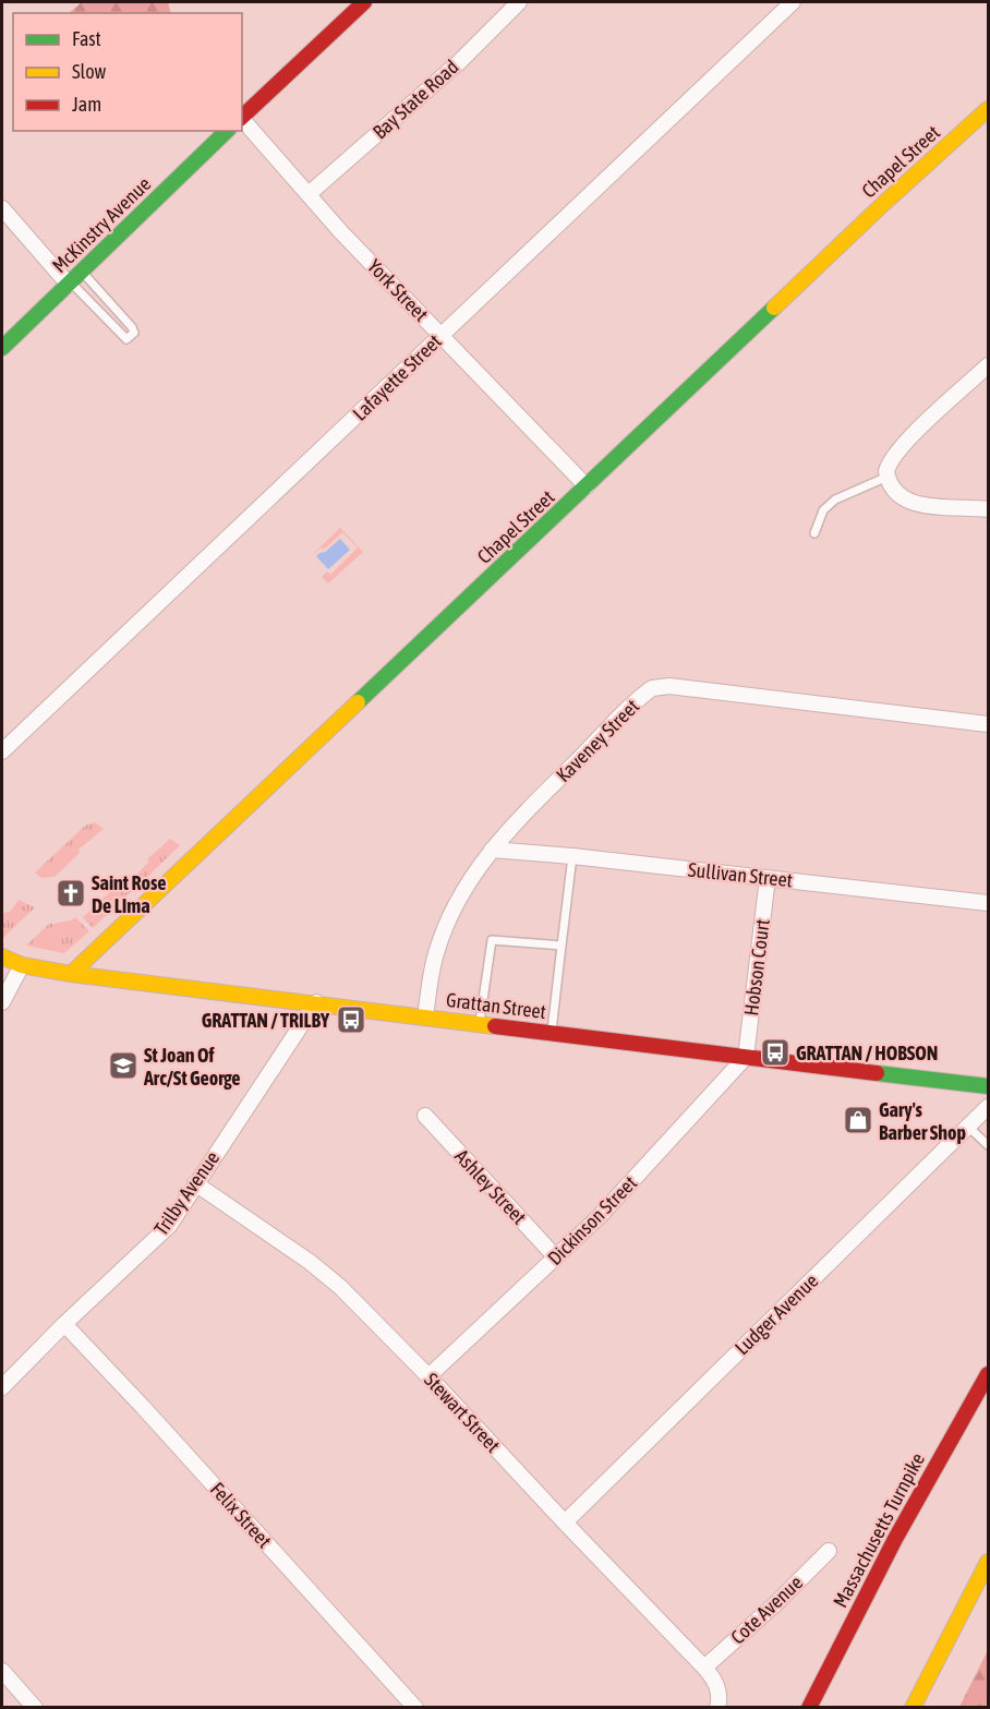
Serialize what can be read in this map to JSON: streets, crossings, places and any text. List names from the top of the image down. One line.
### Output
{"streets":{"main road":["Chapel Street","McKinstry Avenue","Grattan Street","Massachusetts Turnpike"],"street":["Bay State Road","York Street","Lafayette Street","Kaveney Street","Sullivan Street","Hobson Court","Ashley Street","Trilby Avenue","Dickinson Street","Ludger Avenue","Stewart Street","Felix Street","Cote Avenue"]},"crossings":[["Bay State Road","York Street"],["Chapel Street","York Street"],["Chapel Street","Grattan Street"],["York Street","Lafayette Street"],["Kaveney Street","Sullivan Street"],["Kaveney Street","Grattan Street"],["Sullivan Street","Hobson Court"],["Hobson Court","Grattan Street"],["Hobson Court","Dickinson Street"],["Grattan Street","Trilby Avenue"],["Grattan Street","Dickinson Street"],["Ashley Street","Dickinson Street"],["Trilby Avenue","Stewart Street"],["Trilby Avenue","Felix Street"],["Dickinson Street","Stewart Street"],["Ludger Avenue","Stewart Street"],["Stewart Street","Cote Avenue"]],"places":{"church":["Saint Rose De LIma"],"bus stop":["GRATTAN / TRILBY","GRATTAN / HOBSON"],"school or university":["St Joan Of Arc/St George"],"shop":["Gary's Barber Shop"]},"legend":["Fast","Slow","Jam"]}
